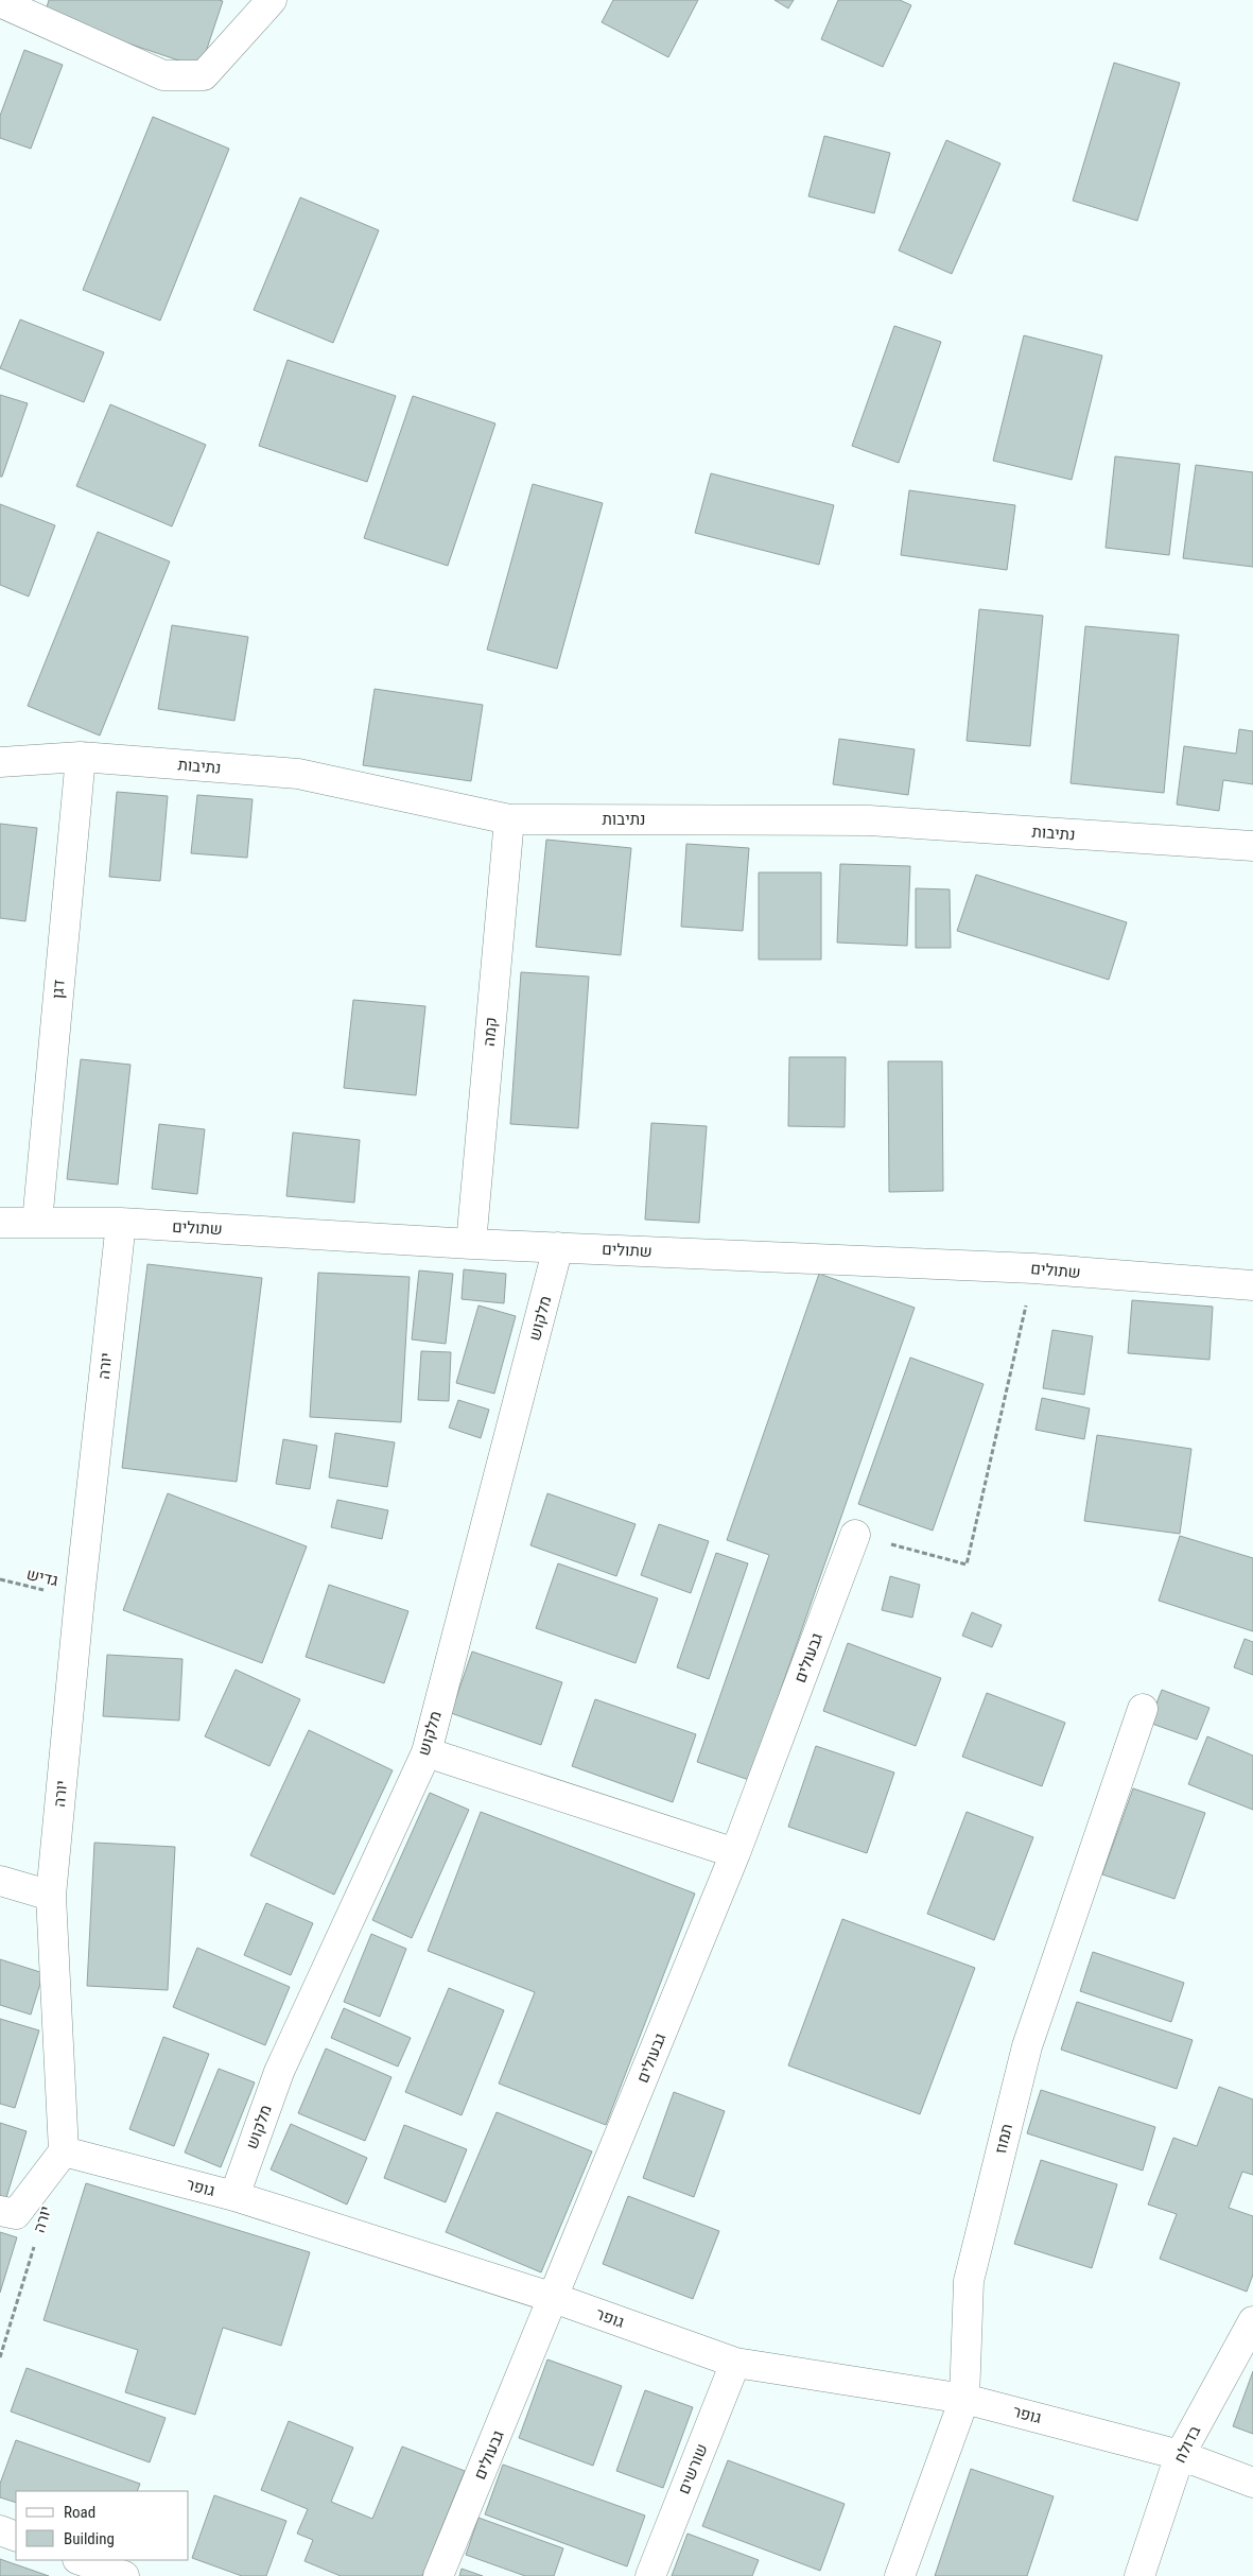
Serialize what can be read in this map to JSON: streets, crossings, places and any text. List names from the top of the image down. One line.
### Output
{"streets":{"street":["נתיבות","דגן","קמה","שתולים","מלקוש","יורה","גבעולים","תמוז","גופר","בדולח","שורשים"],"path":["גדיש"]},"crossings":[["נתיבות","דגן"],["נתיבות","קמה"],["דגן","שתולים"],["קמה","שתולים"],["שתולים","מלקוש"],["שתולים","יורה"],["מלקוש","גופר"],["יורה","גדיש"],["יורה","גופר"],["גבעולים","גופר"],["תמוז","גופר"],["גופר","בדולח"],["גופר","שורשים"]],"legend":["Road","Building"]}
